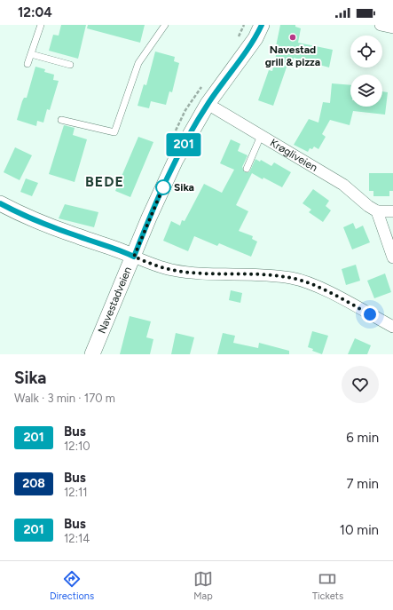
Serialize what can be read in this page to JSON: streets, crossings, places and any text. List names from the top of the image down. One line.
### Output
{"streets":{"street":["Krøgliveien","Navestadveien"]},"crossings":[["Krøgliveien","Navestadveien"]],"districts":["BEDE"],"places":["Navestad grill & pizza","Sika"],"lines":["bus line 201"],"page":{"status":"12:04","on_map":"201","heading":["Sika","Walk · 3 min · 170 m"],"list":[{"mark":"201","name":"Bus","note":"12:10","value":"6 min"},{"mark":"208","name":"Bus","note":"12:11","value":"7 min"},{"mark":"201","name":"Bus","note":"12:14","value":"10 min"}],"tabs":["Directions","Map","Tickets"]}}
